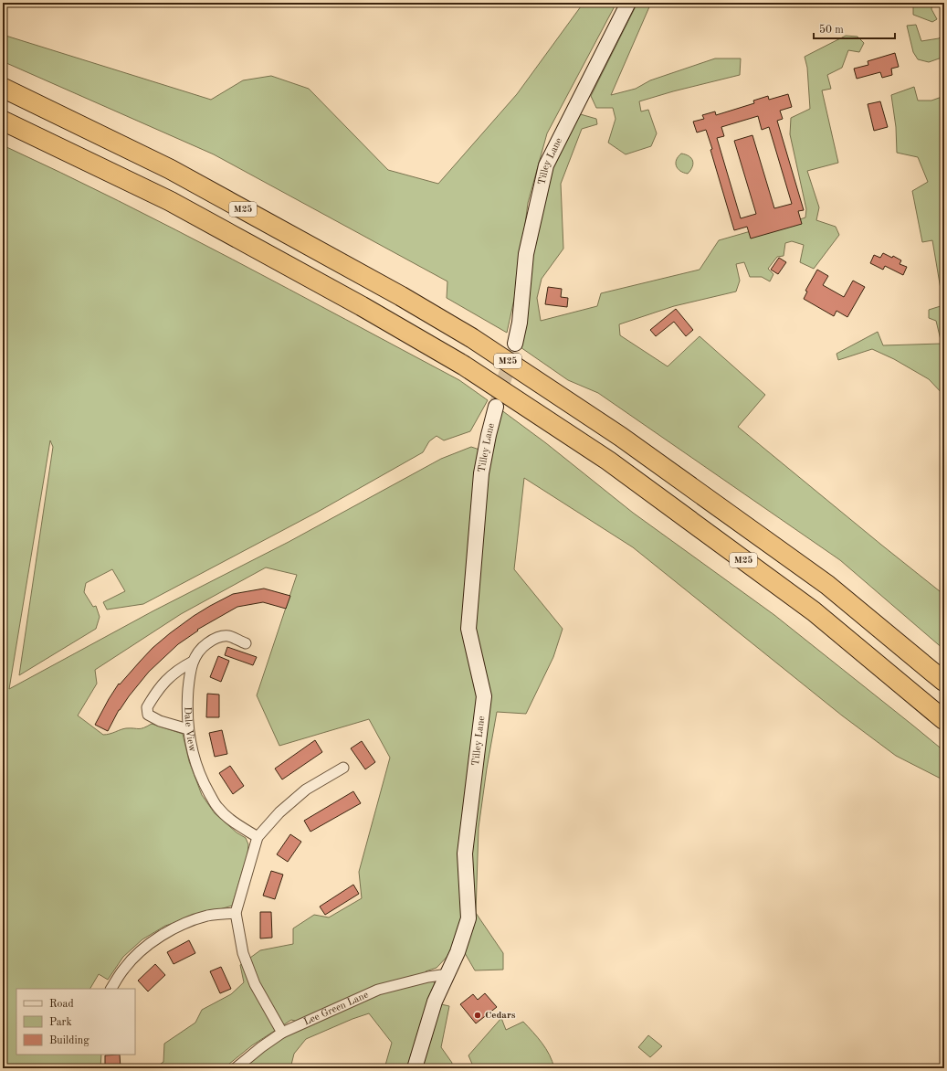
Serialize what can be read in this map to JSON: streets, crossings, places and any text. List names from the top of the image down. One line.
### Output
{"streets":{"highway":["M25"],"street":["Tilley Lane","Dale View","Lee Green Lane"]},"crossings":[["Tilley Lane","Lee Green Lane"]],"places":["Cedars"],"legend":["Road","Park","Building"],"scale_bar":"50 m"}
